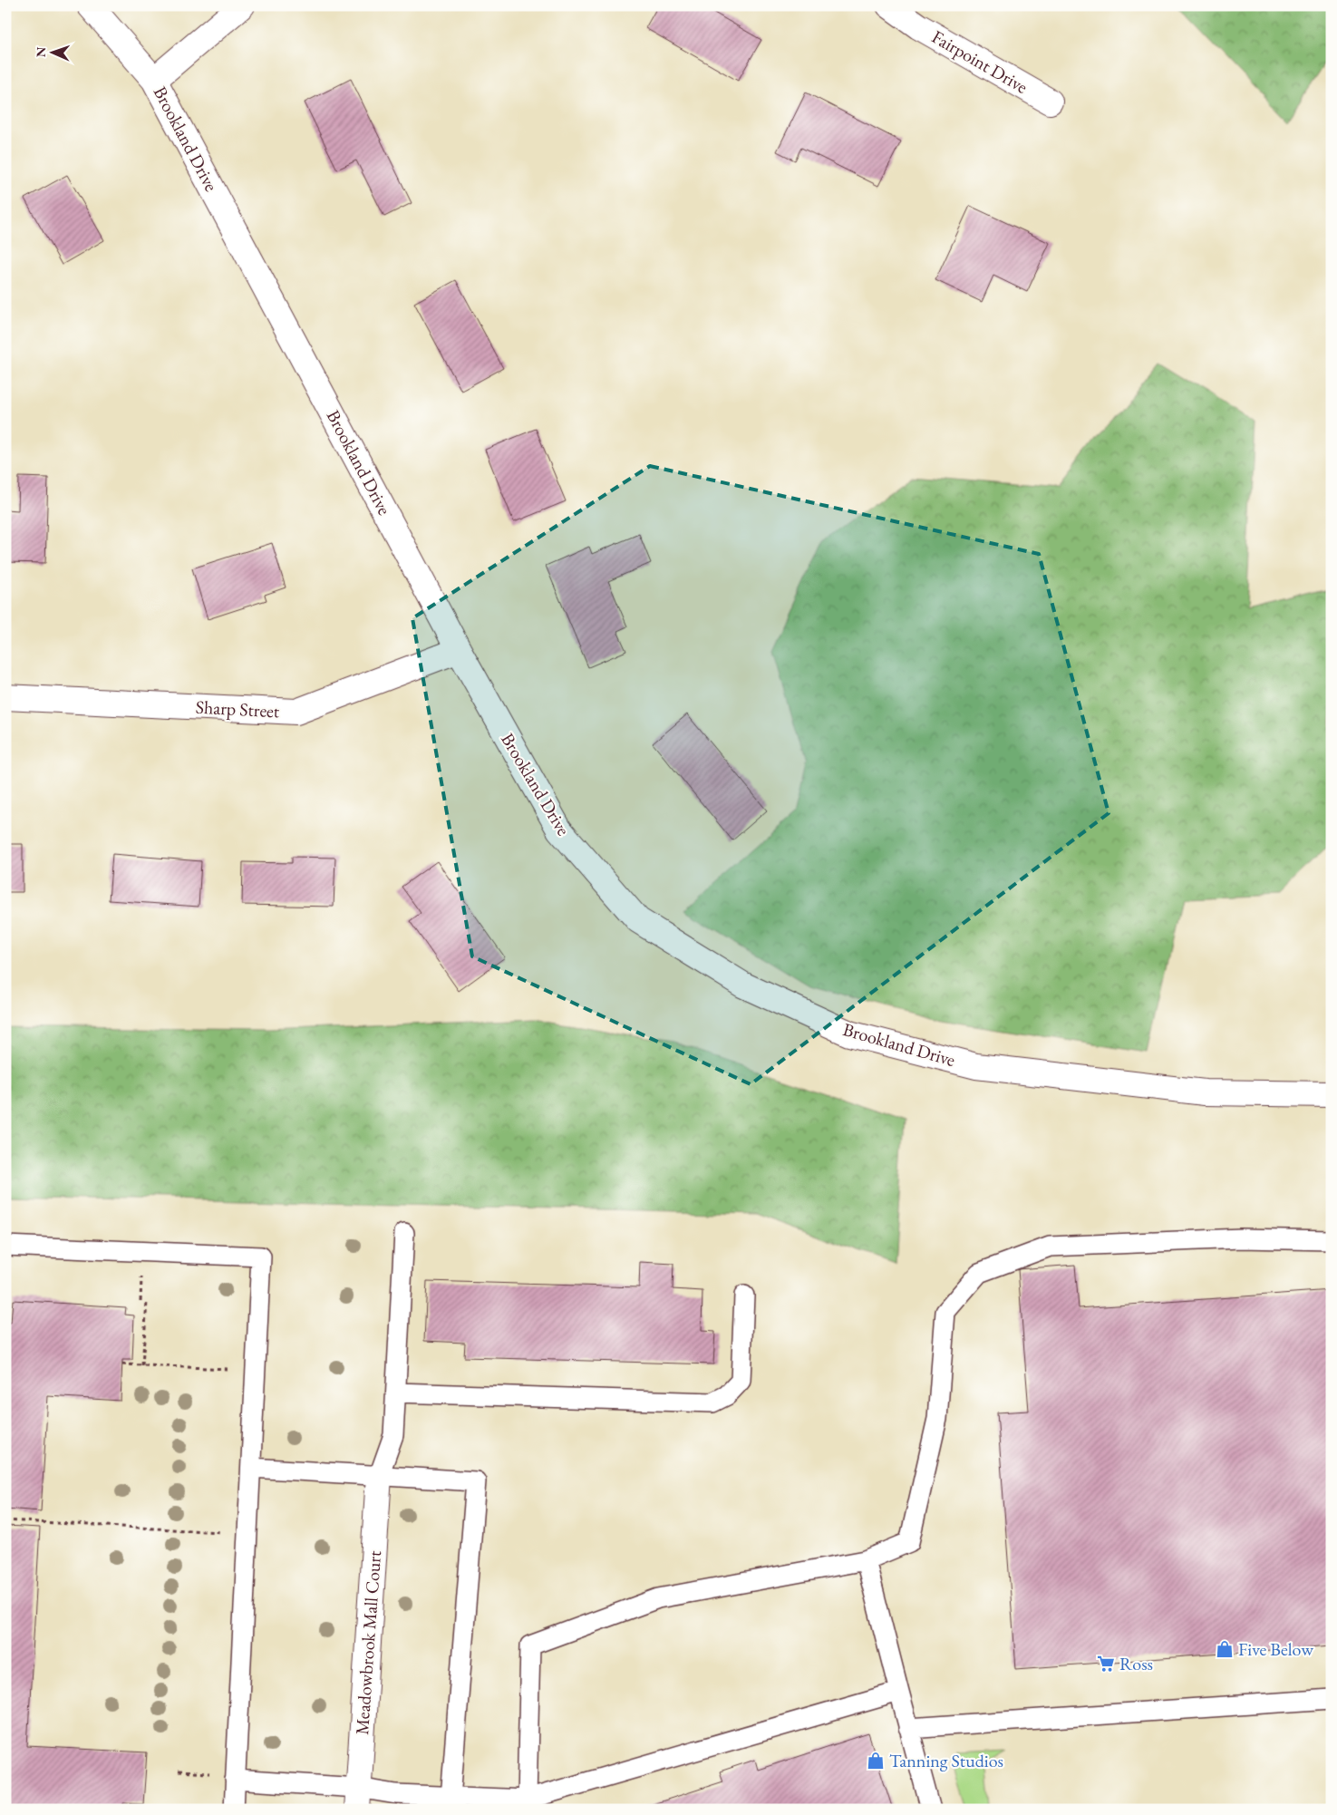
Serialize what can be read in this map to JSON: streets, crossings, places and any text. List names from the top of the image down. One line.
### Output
{"streets":{"street":["Fairpoint Drive","Brookland Drive","Sharp Street","Meadowbrook Mall Court"]},"crossings":[["Brookland Drive","Sharp Street"]],"places":{"shop":["Five Below","Tanning Studios"],"supermarket":["Ross"]},"north":"left"}
